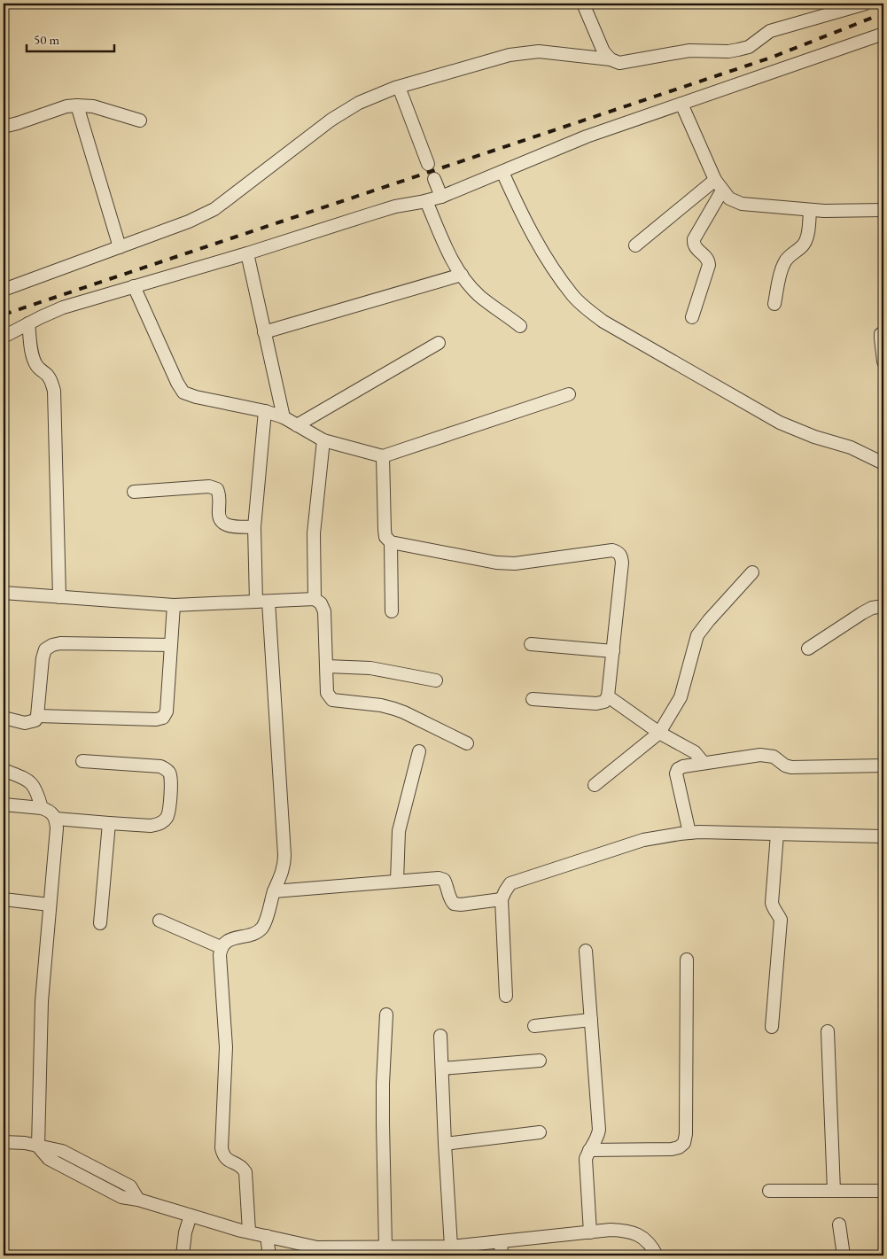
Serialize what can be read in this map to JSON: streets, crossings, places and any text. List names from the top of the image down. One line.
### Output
{"scale_bar":"50 m"}
